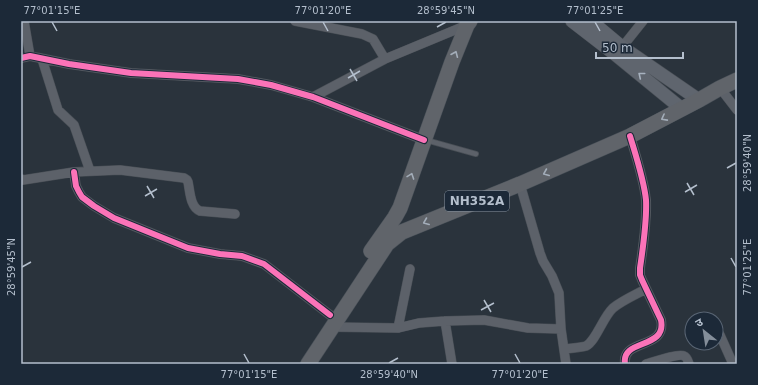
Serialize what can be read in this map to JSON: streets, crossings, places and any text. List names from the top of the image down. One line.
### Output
{"streets":{"highway":["NH352A"]},"scale_bar":"50 m","north":"top left","coordinates":["77°01'15\"E","77°01'20\"E","28°59'45\"N","77°01'25\"E","28°59'40\"N"]}
